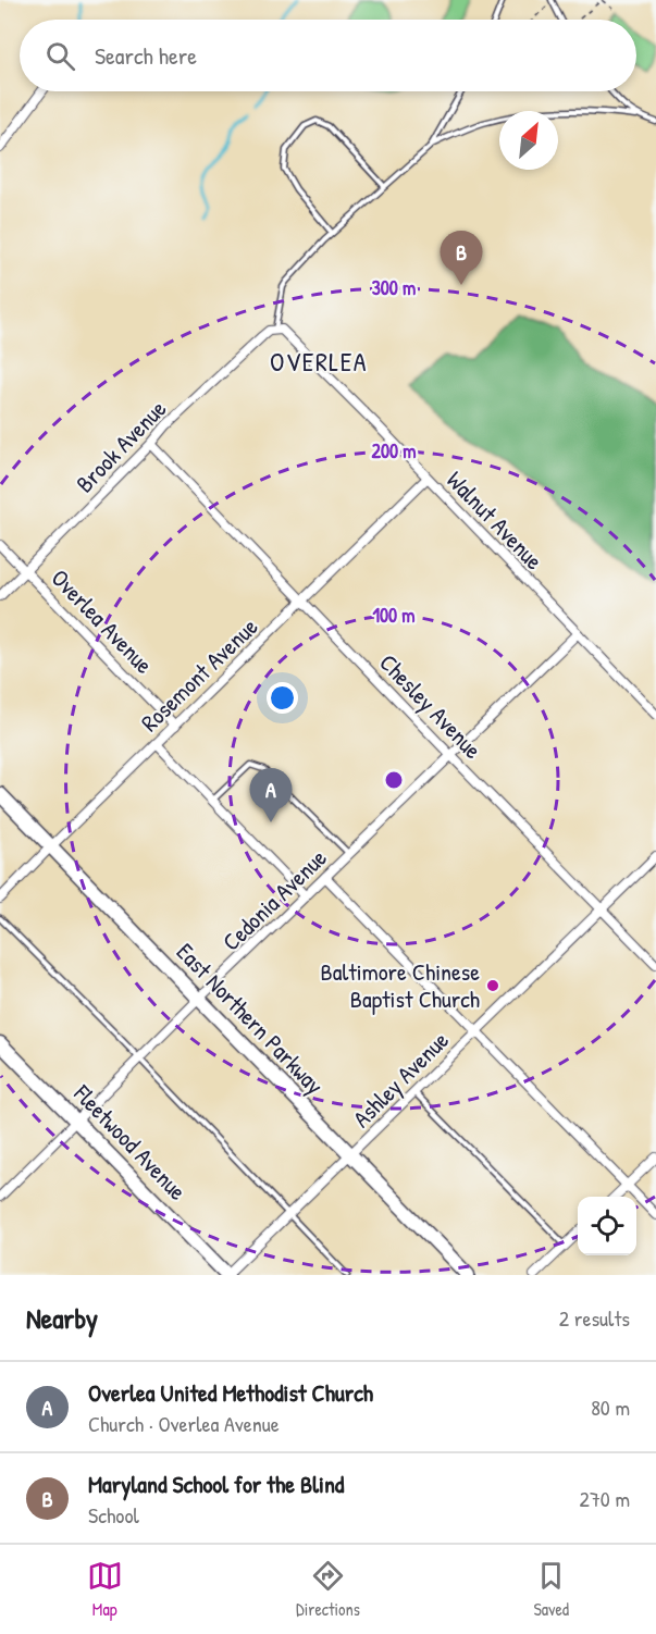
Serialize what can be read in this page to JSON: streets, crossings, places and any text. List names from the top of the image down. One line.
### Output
{"streets":{"main road":["East Northern Parkway","Fleetwood Avenue"],"street":["Brook Avenue","Walnut Avenue","Overlea Avenue","Rosemont Avenue","Chesley Avenue","Cedonia Avenue","Ashley Avenue"]},"crossings":[["Brook Avenue","Walnut Avenue"],["Brook Avenue","Overlea Avenue"],["Brook Avenue","Chesley Avenue"],["Walnut Avenue","Rosemont Avenue"],["Walnut Avenue","Cedonia Avenue"],["Overlea Avenue","Rosemont Avenue"],["Rosemont Avenue","Chesley Avenue"],["Rosemont Avenue","East Northern Parkway"],["Chesley Avenue","Cedonia Avenue"],["Chesley Avenue","Ashley Avenue"],["Cedonia Avenue","East Northern Parkway"],["Cedonia Avenue","Fleetwood Avenue"],["East Northern Parkway","Ashley Avenue"],["Ashley Avenue","Fleetwood Avenue"]],"districts":["OVERLEA"],"places":["Baltimore Chinese Baptist Church"],"north":"top right","page":{"search":"Search here","pins":["B","A"],"heading":["Nearby","2 results"],"list":[{"mark":"A","name":"Overlea United Methodist Church","note":"Church · Overlea Avenue","value":"80 m"},{"mark":"B","name":"Maryland School for the Blind","note":"School","value":"270 m"}],"nav":["Map","Directions","Saved"]},"rings":["300 m","200 m","100 m"]}
